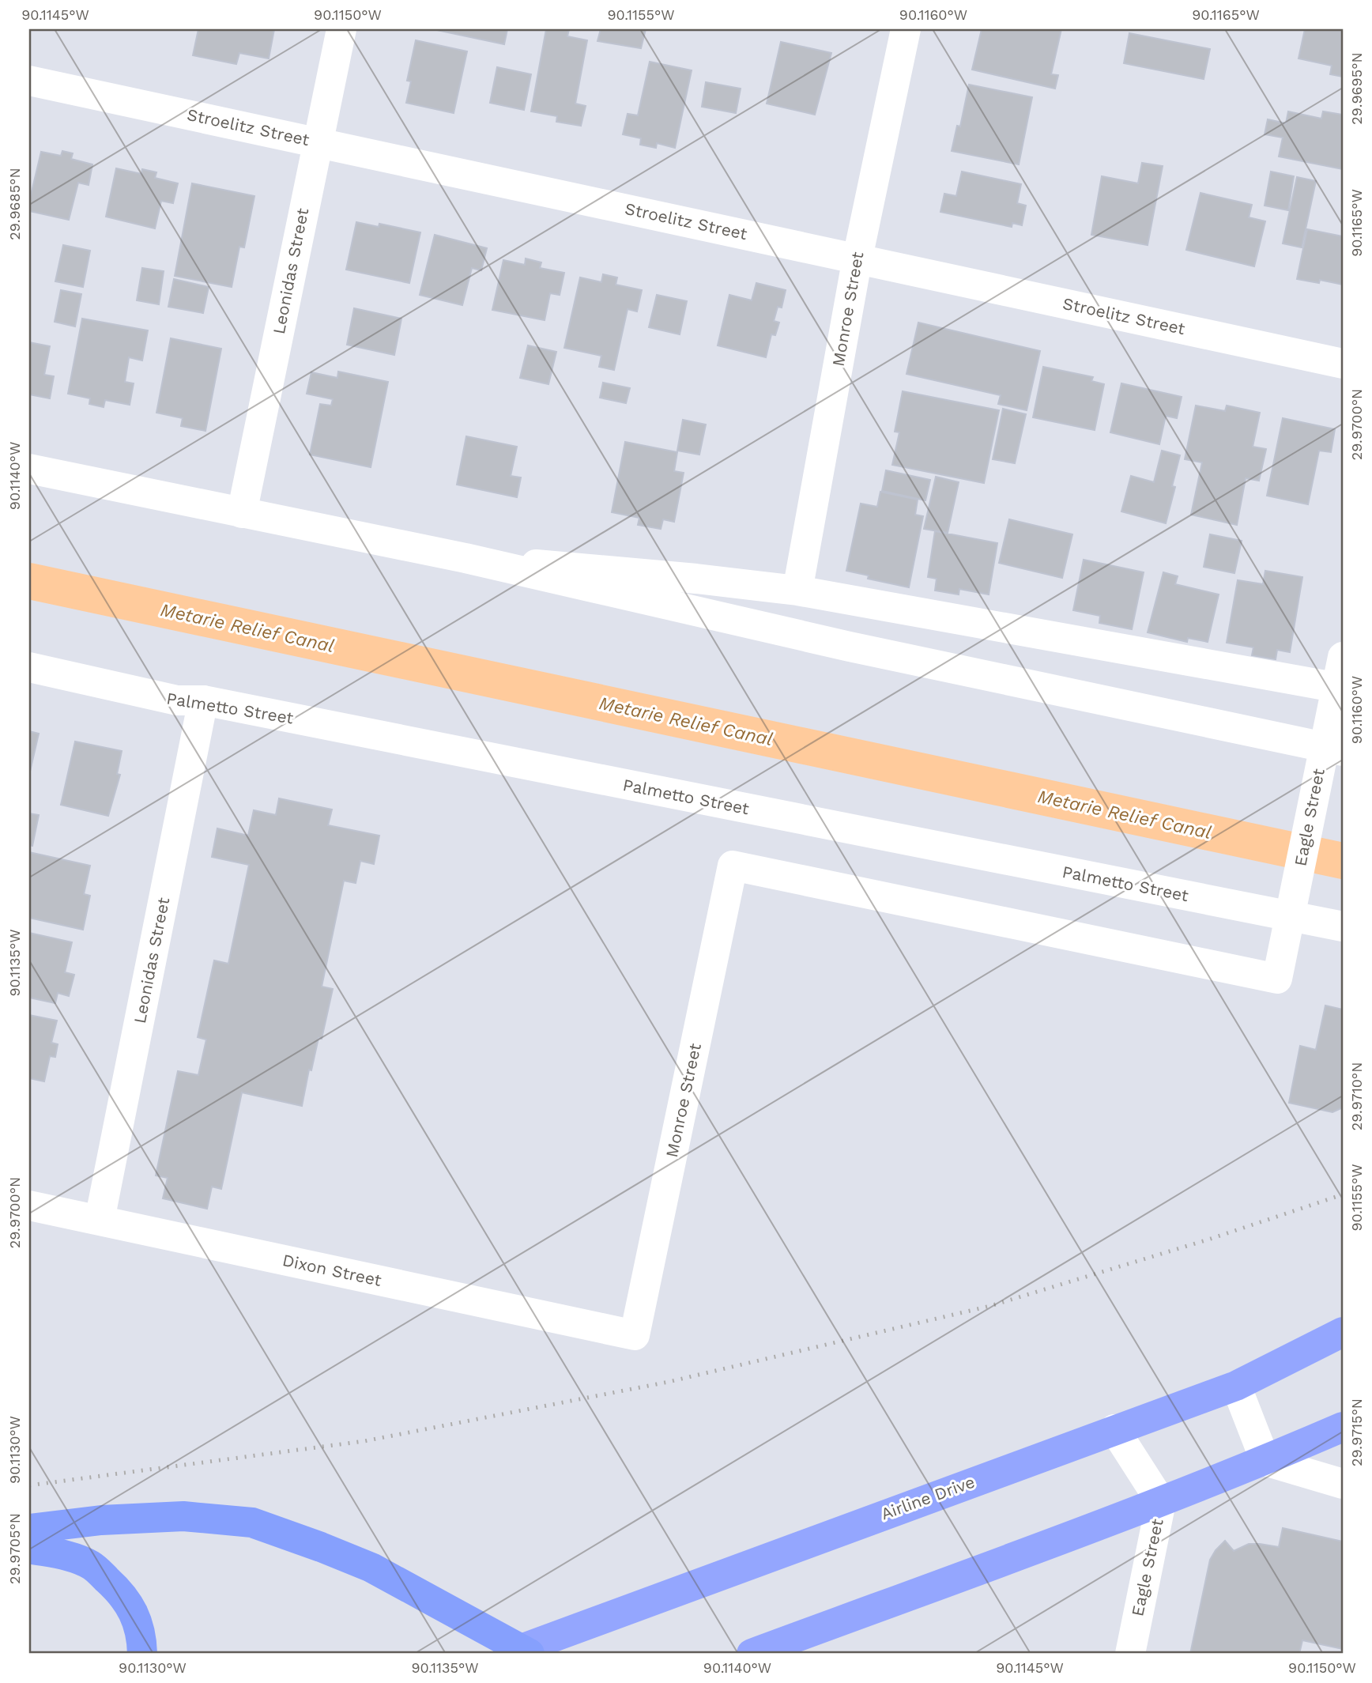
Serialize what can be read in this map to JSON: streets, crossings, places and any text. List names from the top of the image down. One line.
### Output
{"streets":{"highway":["Airline Drive"],"street":["Stroelitz Street","Leonidas Street","Monroe Street","Palmetto Street","Eagle Street","Dixon Street"]},"crossings":[["Stroelitz Street","Leonidas Street"],["Stroelitz Street","Monroe Street"],["Leonidas Street","Palmetto Street"],["Leonidas Street","Dixon Street"],["Monroe Street","Eagle Street"],["Monroe Street","Dixon Street"],["Eagle Street","Airline Drive"]],"water":["Metarie Relief Canal"],"coordinates":["90.1145°W","90.1150°W","90.1155°W","90.1160°W","90.1165°W","29.9695°N","29.9685°N","29.9700°N","90.1140°W","90.1135°W","29.9710°N","29.9715°N","90.1130°W","29.9705°N"]}
